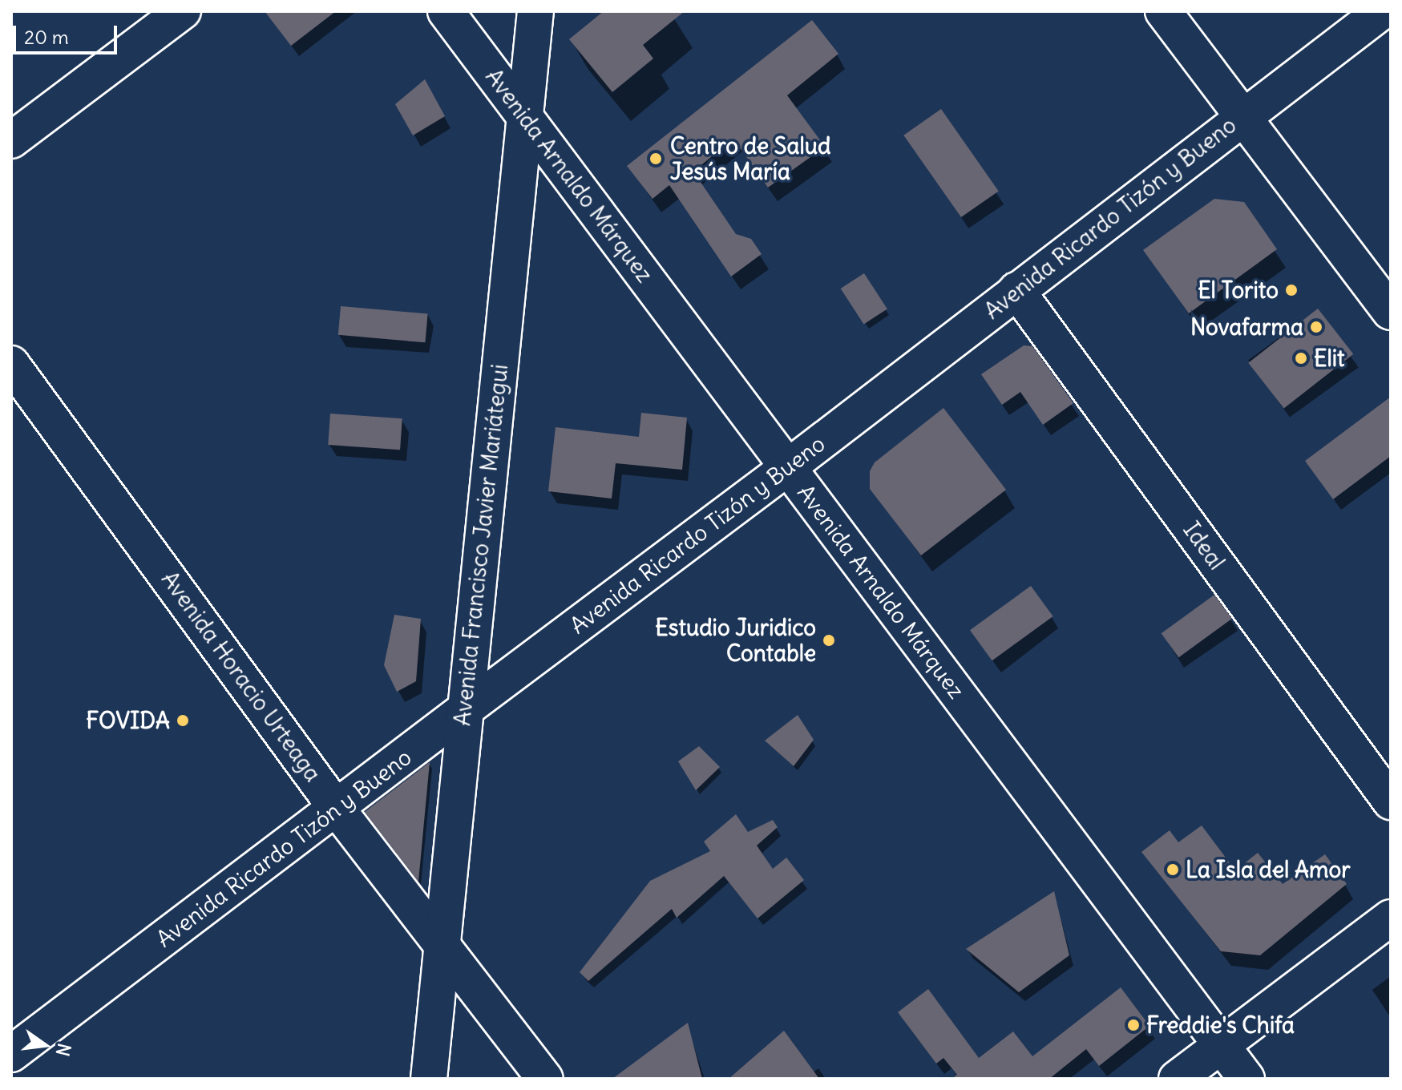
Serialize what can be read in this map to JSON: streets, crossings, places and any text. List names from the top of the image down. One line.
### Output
{"streets":{"street":["Avenida Arnaldo Márquez","Avenida Ricardo Tizón y Bueno","Avenida Francisco Javier Mariátegui","Ideal","Avenida Horacio Urteaga"]},"crossings":[["Avenida Arnaldo Márquez","Avenida Ricardo Tizón y Bueno"],["Avenida Arnaldo Márquez","Avenida Francisco Javier Mariátegui"],["Avenida Ricardo Tizón y Bueno","Avenida Francisco Javier Mariátegui"],["Avenida Ricardo Tizón y Bueno","Ideal"],["Avenida Ricardo Tizón y Bueno","Avenida Horacio Urteaga"],["Avenida Francisco Javier Mariátegui","Avenida Horacio Urteaga"]],"places":["Centro de Salud Jesús María","El Torito","Novafarma","Elit","Estudio Juridico Contable","FOVIDA","La Isla del Amor","Freddie's Chifa"],"scale_bar":"20 m","north":"right"}
